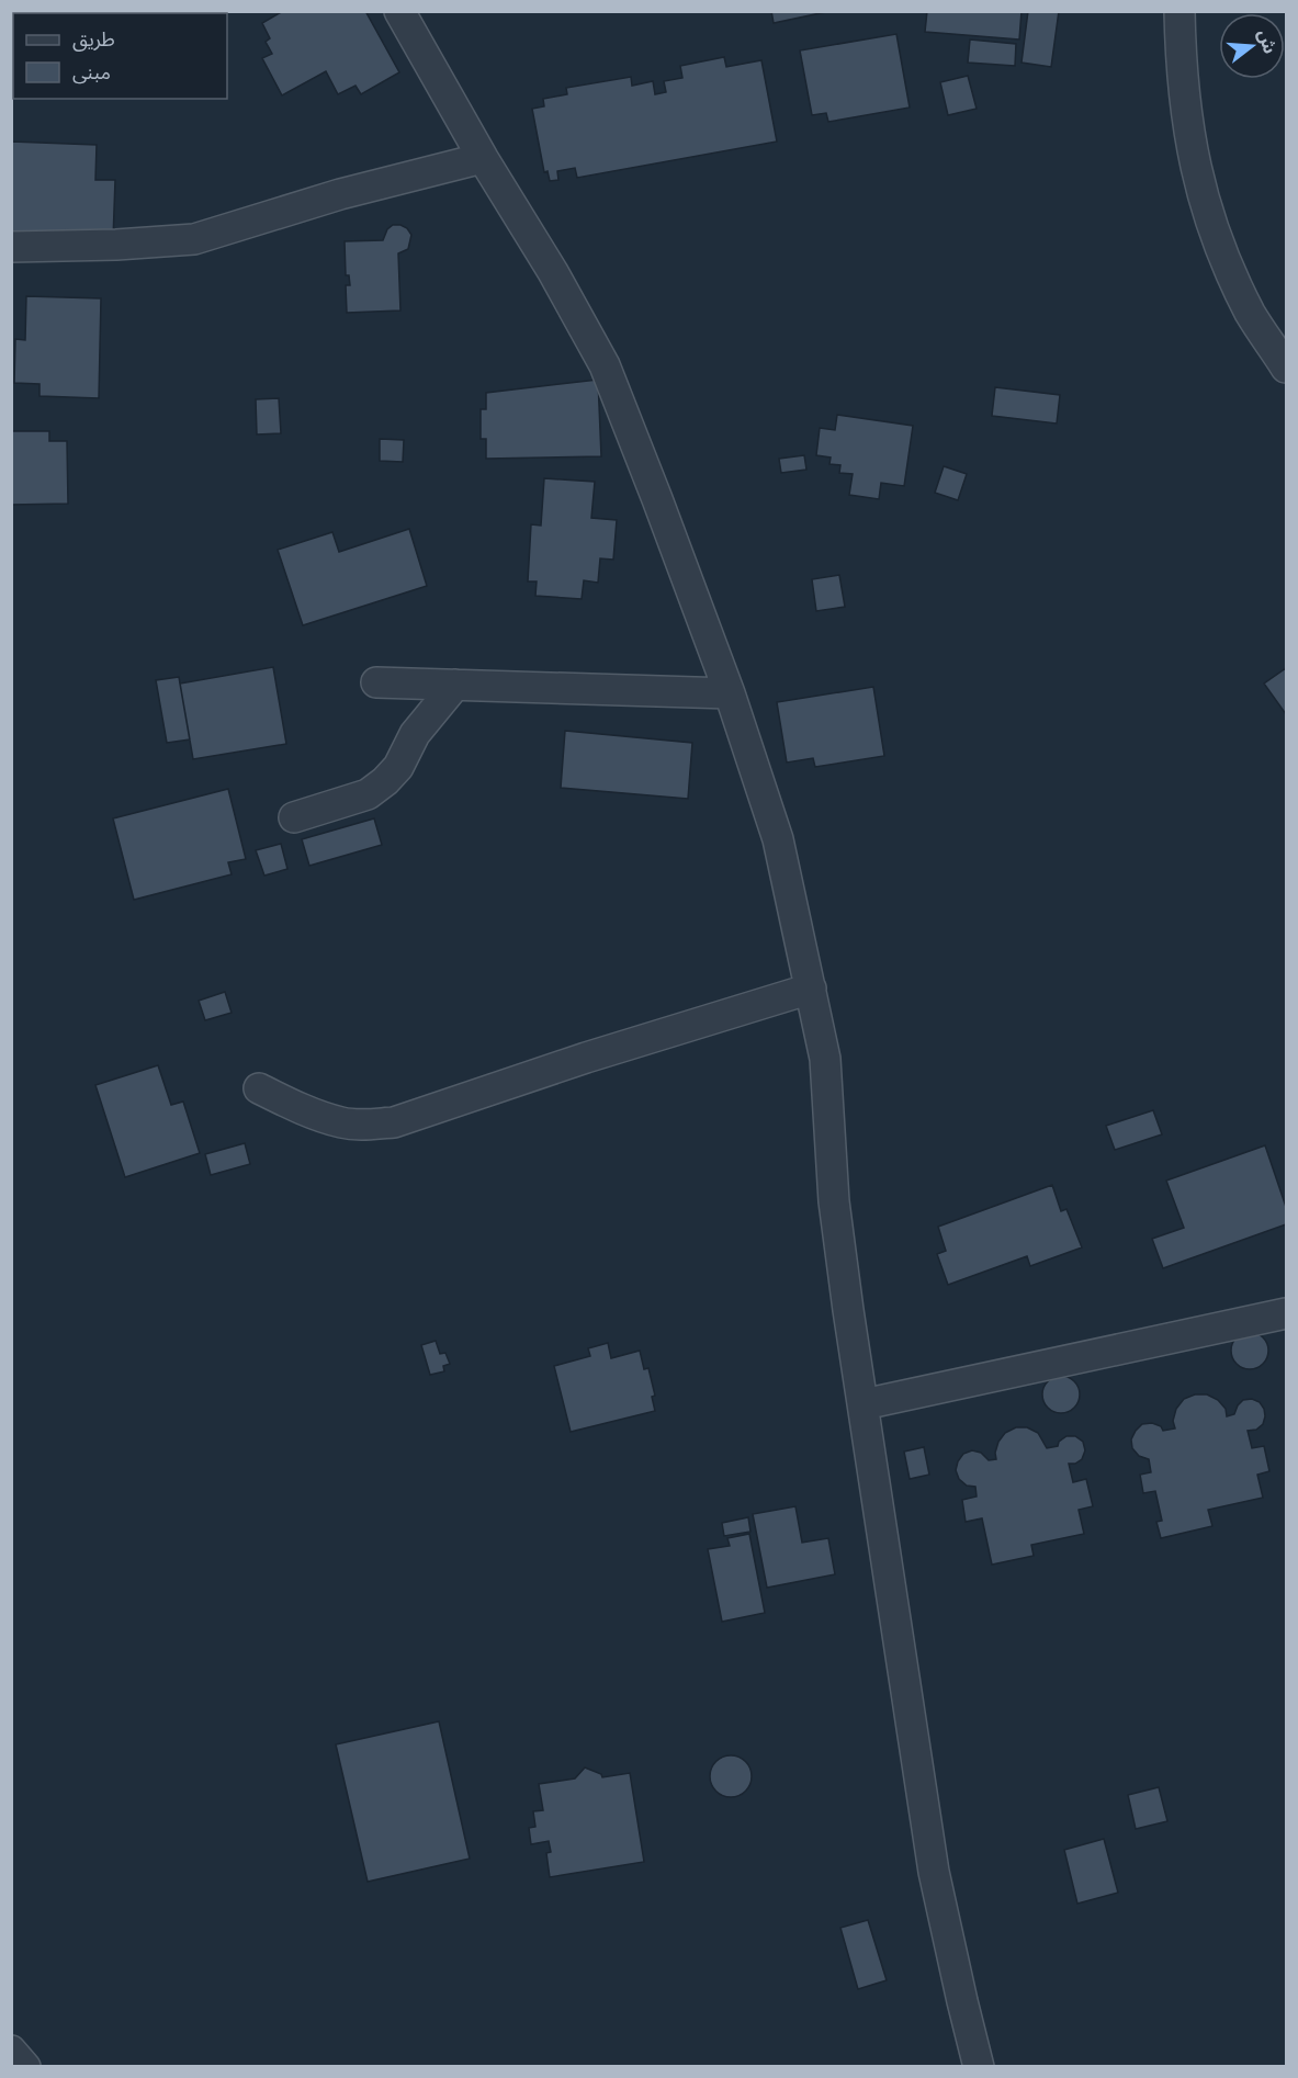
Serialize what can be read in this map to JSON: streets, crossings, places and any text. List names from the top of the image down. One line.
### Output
{"legend":["طريق","مبنى"],"north":"right"}
